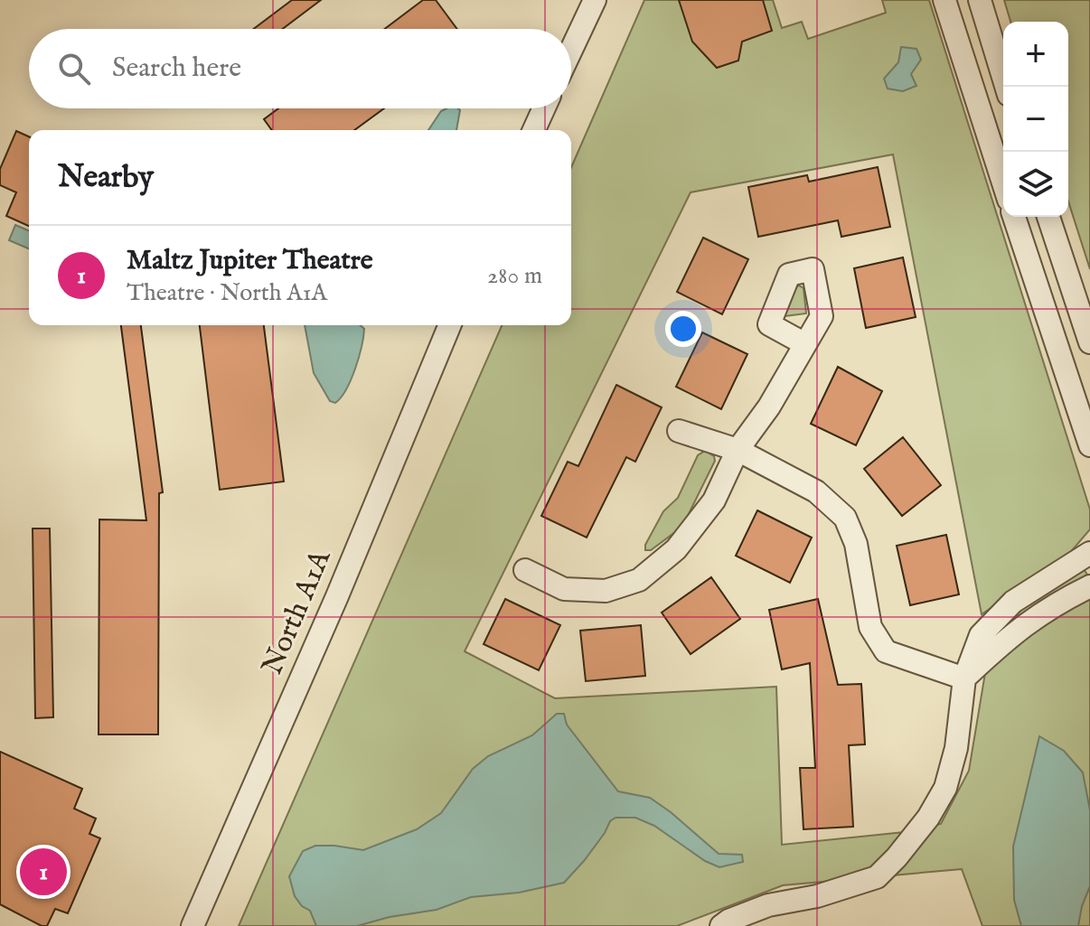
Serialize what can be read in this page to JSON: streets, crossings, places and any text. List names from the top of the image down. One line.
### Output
{"streets":{"street":["North A1A"]},"page":{"map_buttons":["+","−"],"search":"Search here","heading":"Nearby","list":[{"mark":"1","name":"Maltz Jupiter Theatre","note":"Theatre · North A1A","value":"280 m"}],"pins":"1"}}
